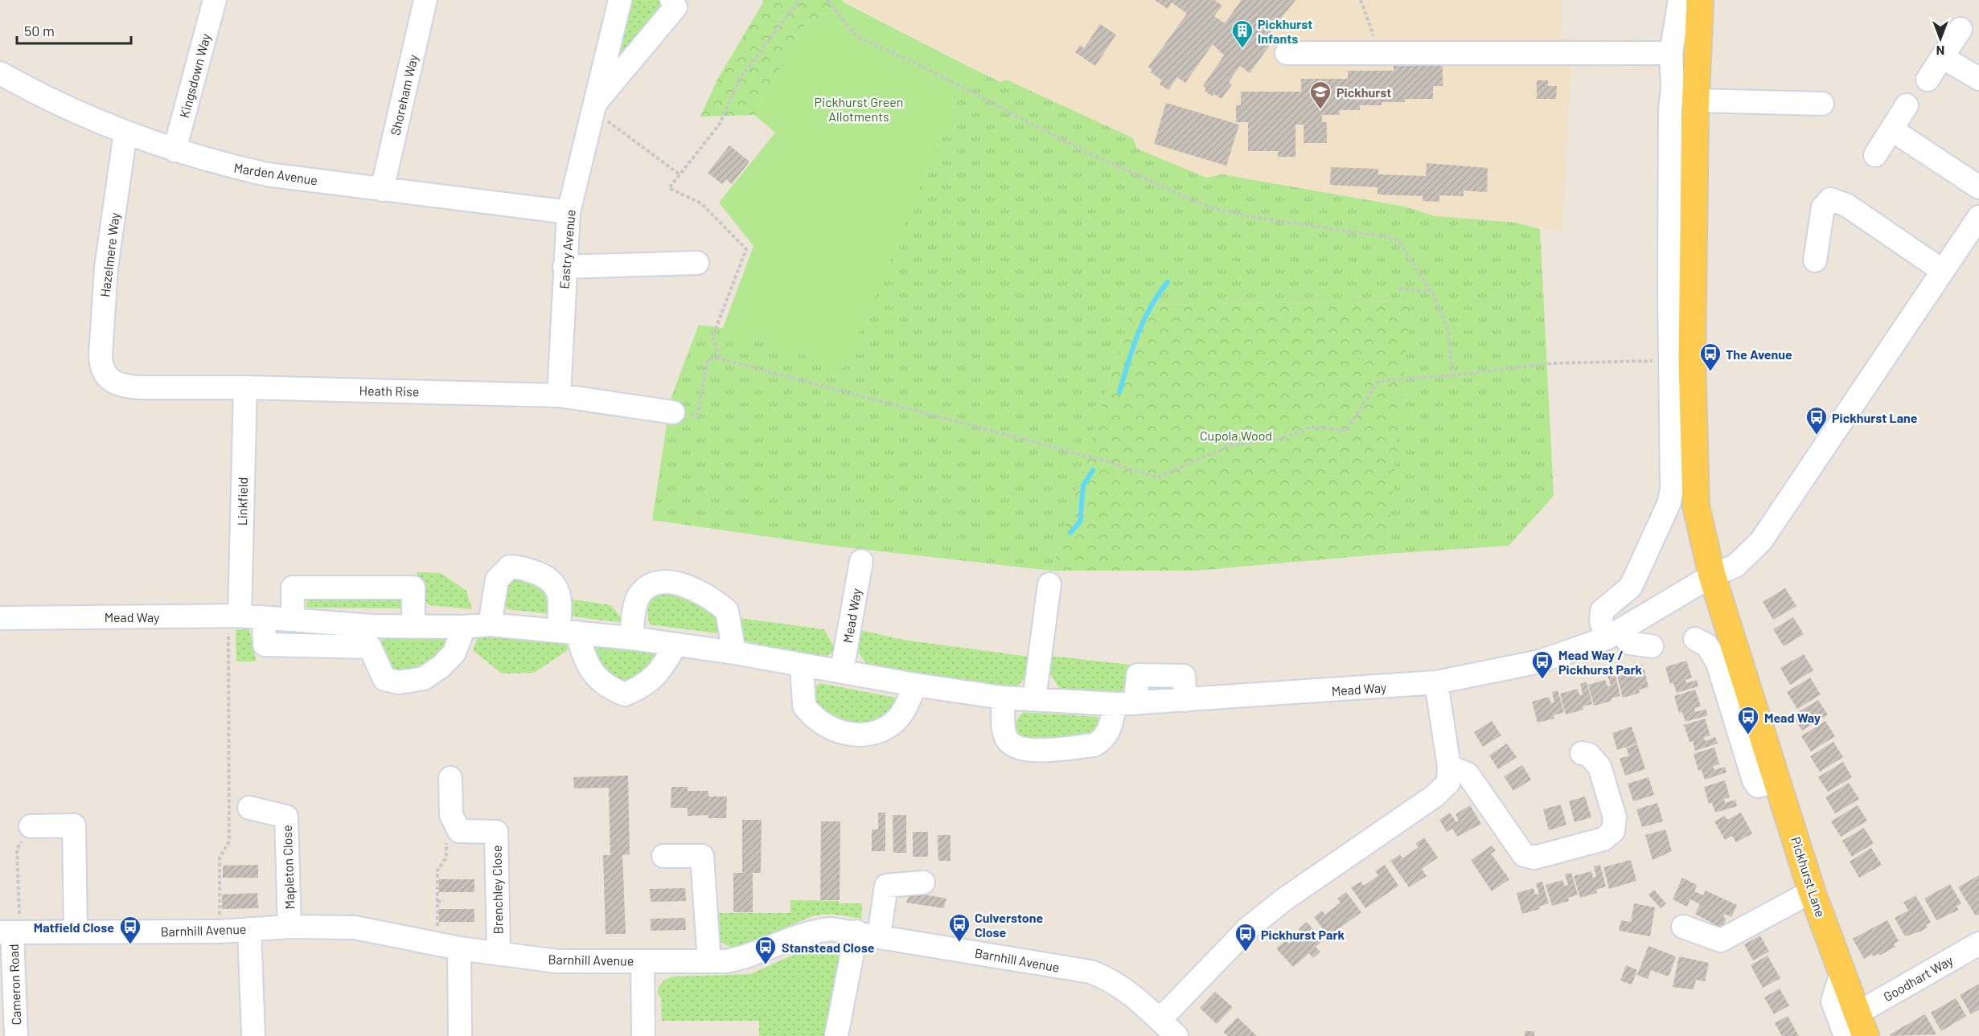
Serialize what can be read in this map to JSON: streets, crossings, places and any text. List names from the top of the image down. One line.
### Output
{"streets":{"main road":["Pickhurst Lane"],"street":["Kingsdown Way","Shoreham Way","Marden Avenue","Eastry Avenue","Hazelmere Way","Heath Rise","Linkfield","Mead Way","Mapleton Close","Brenchley Close","Barnhill Avenue","Goodhart Way","Cameron Road"]},"crossings":[["Kingsdown Way","Marden Avenue"],["Shoreham Way","Marden Avenue"],["Marden Avenue","Eastry Avenue"],["Marden Avenue","Hazelmere Way"],["Eastry Avenue","Heath Rise"],["Hazelmere Way","Heath Rise"],["Heath Rise","Linkfield"],["Linkfield","Mead Way"],["Mead Way","Pickhurst Lane"],["Mapleton Close","Barnhill Avenue"],["Pickhurst Lane","Goodhart Way"],["Brenchley Close","Barnhill Avenue"],["Barnhill Avenue","Cameron Road"]],"parks":["Pickhurst Green Allotments","Cupola Wood"],"places":{"building":["Pickhurst Infants"],"school or university":["Pickhurst"],"bus stop":["The Avenue","Pickhurst Lane","Mead Way / Pickhurst Park","Mead Way","Culverstone Close","Matfield Close","Pickhurst Park","Stanstead Close"]},"scale_bar":"50 m","north":"bottom"}
